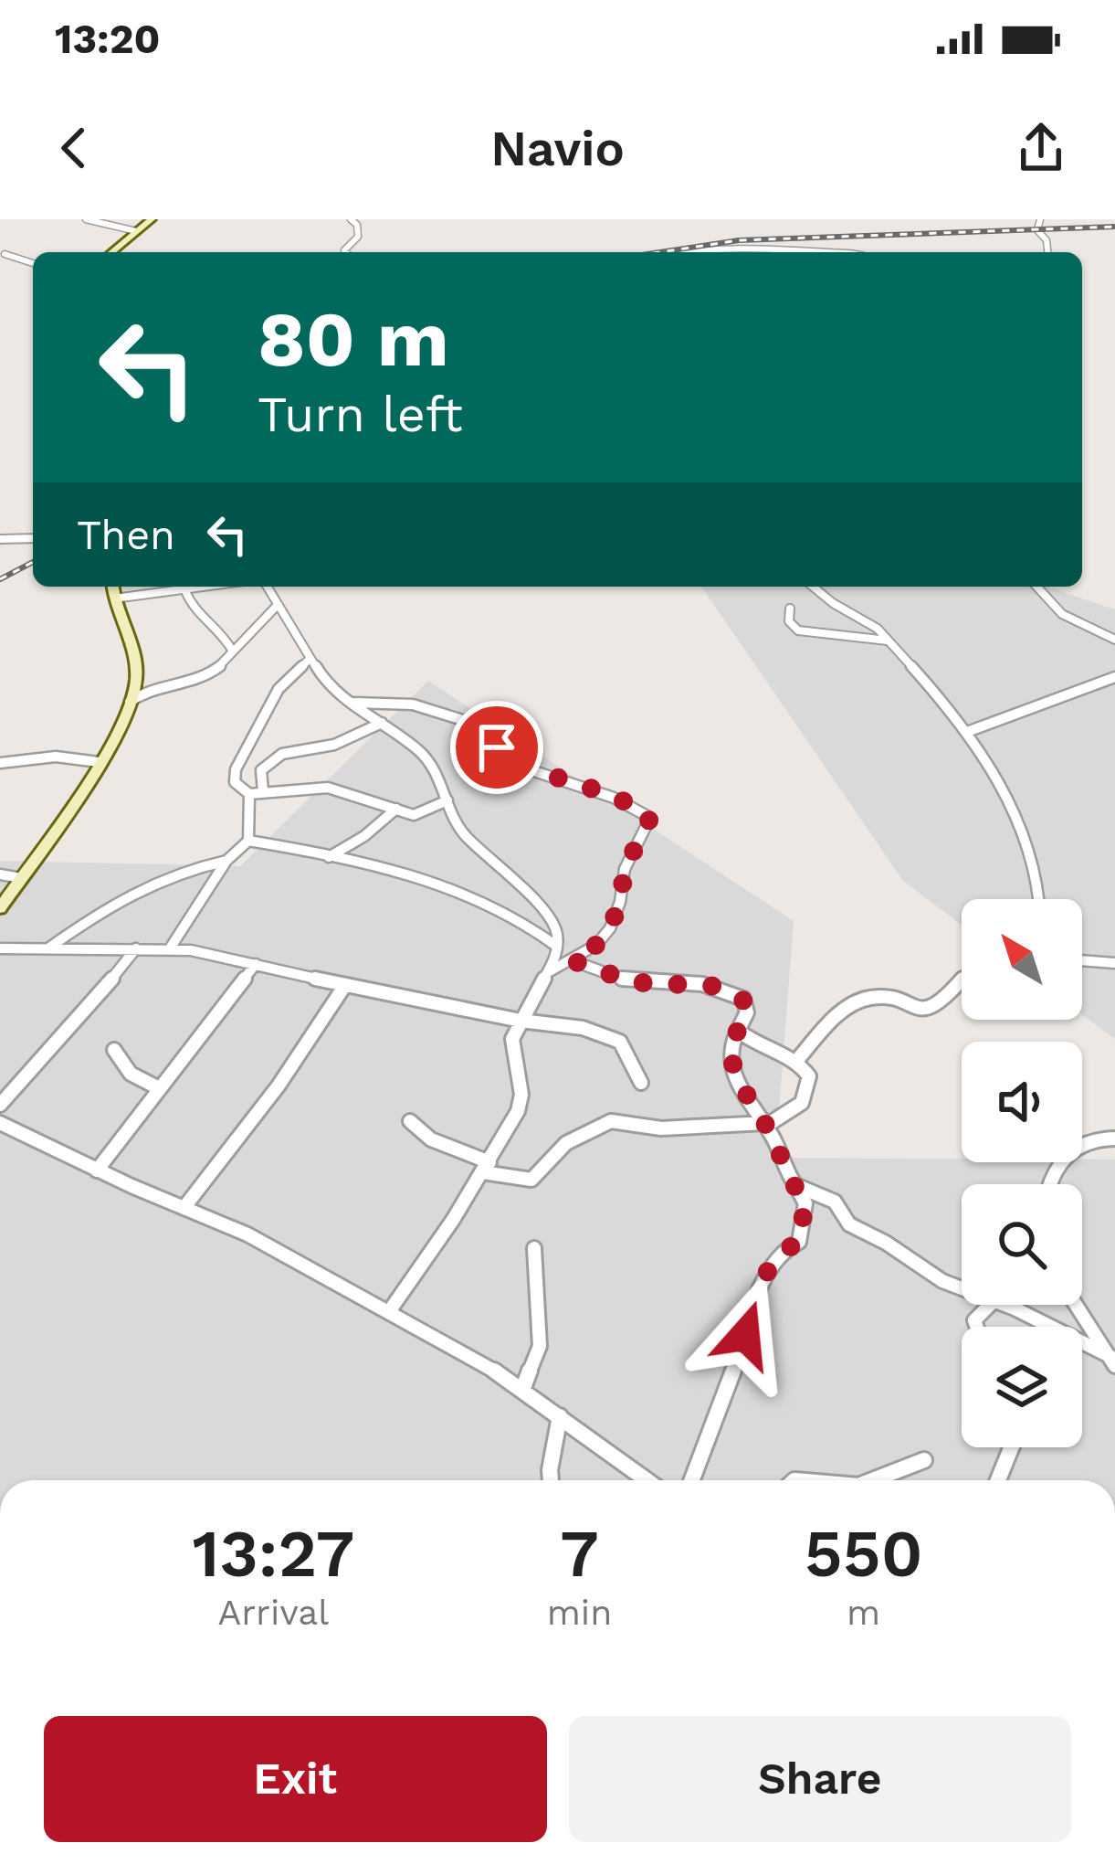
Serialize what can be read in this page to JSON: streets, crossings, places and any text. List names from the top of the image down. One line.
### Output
{"north":"top left","page":{"status":"13:20","header":"Navio","turn":["80 m","Turn left"],"then":"Then","eta":["13:27","Arrival","7","min","550","m"],"buttons":["Exit","Share"]}}
